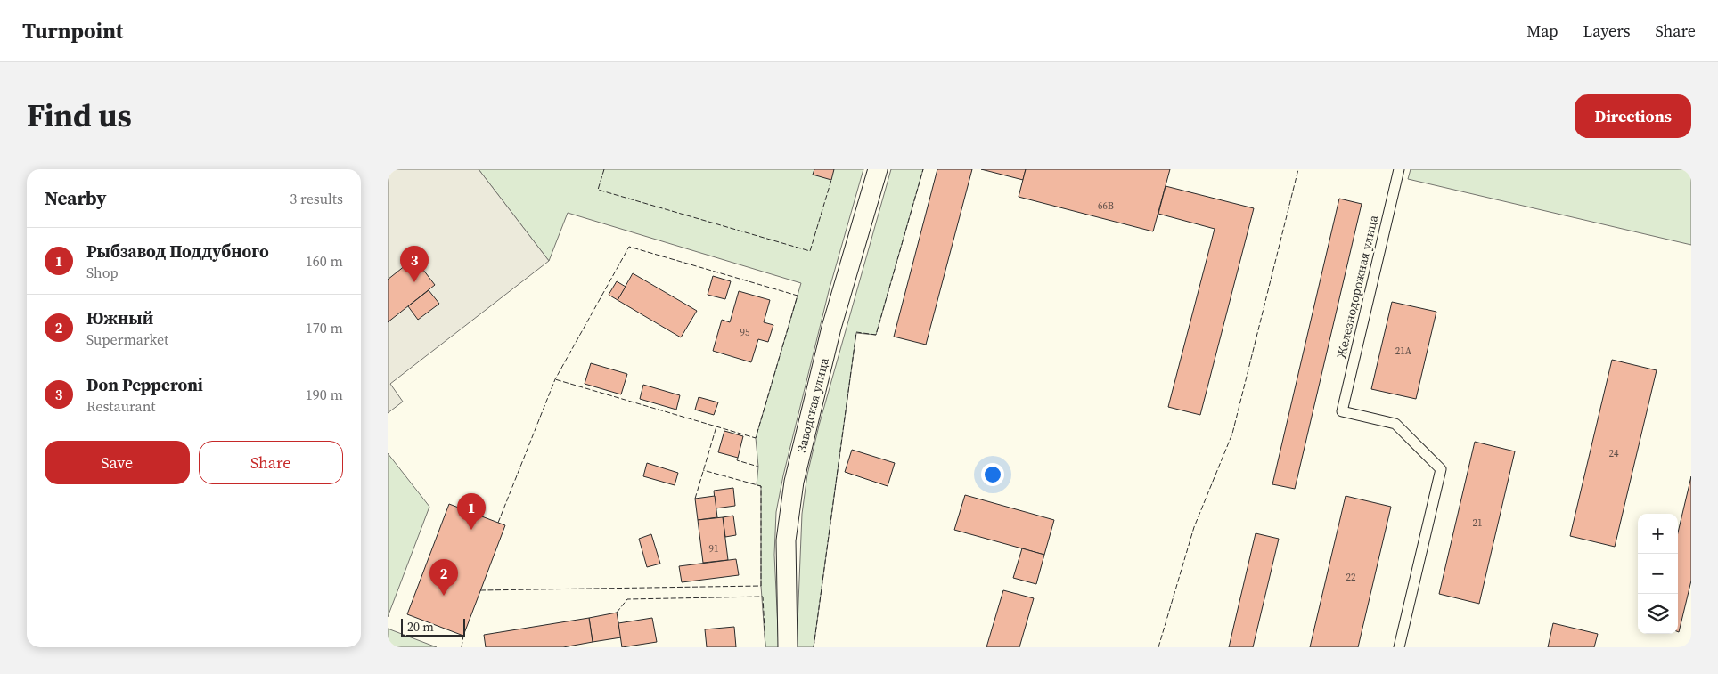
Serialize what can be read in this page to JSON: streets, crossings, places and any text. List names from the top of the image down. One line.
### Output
{"streets":{"street":["Заводская улица"],"lane":["Железнодорожная улица"]},"house_numbers":["66В","95","21А","24","21","91","22"],"scale_bar":"20 m","page":{"header":"Turnpoint","nav":["Map","Layers","Share"],"title":"Find us","buttons":["Directions",["Save","Share"]],"heading":["Nearby","3 results"],"list":[{"mark":"1","name":"Рыбзавод Поддубного","note":"Shop","value":"160 m"},{"mark":"2","name":"Южный","note":"Supermarket","value":"170 m"},{"mark":"3","name":"Don Pepperoni","note":"Restaurant","value":"190 m"}],"pins":["3","1","2"],"map_buttons":["+","−"],"scale":"20 m"}}
